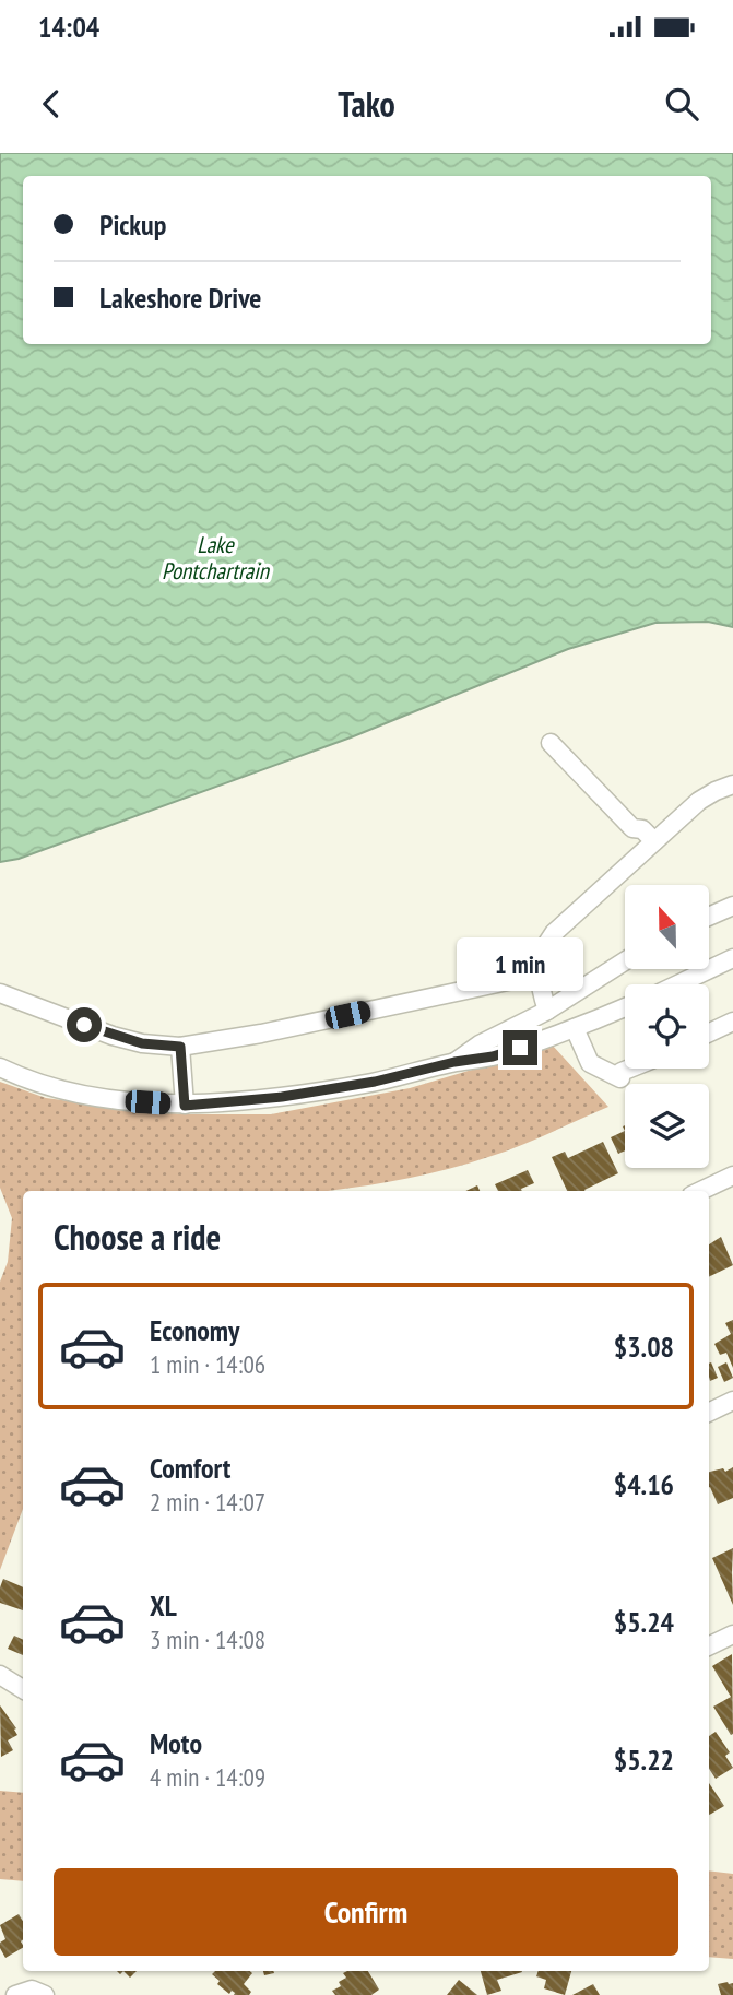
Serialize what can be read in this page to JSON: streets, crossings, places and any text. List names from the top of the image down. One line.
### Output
{"water":["Lake Pontchartrain"],"north":"top","page":{"status":"14:04","header":"Tako","banner":["Pickup","Lakeshore Drive"],"bubble":"1 min","heading":"Choose a ride","list":[{"name":"Economy","note":"1 min · 14:06","value":"$3.08"},{"name":"Comfort","note":"2 min · 14:07","value":"$4.16"},{"name":"XL","note":"3 min · 14:08","value":"$5.24"},{"name":"Moto","note":"4 min · 14:09","value":"$5.22"}],"buttons":"Confirm"}}
